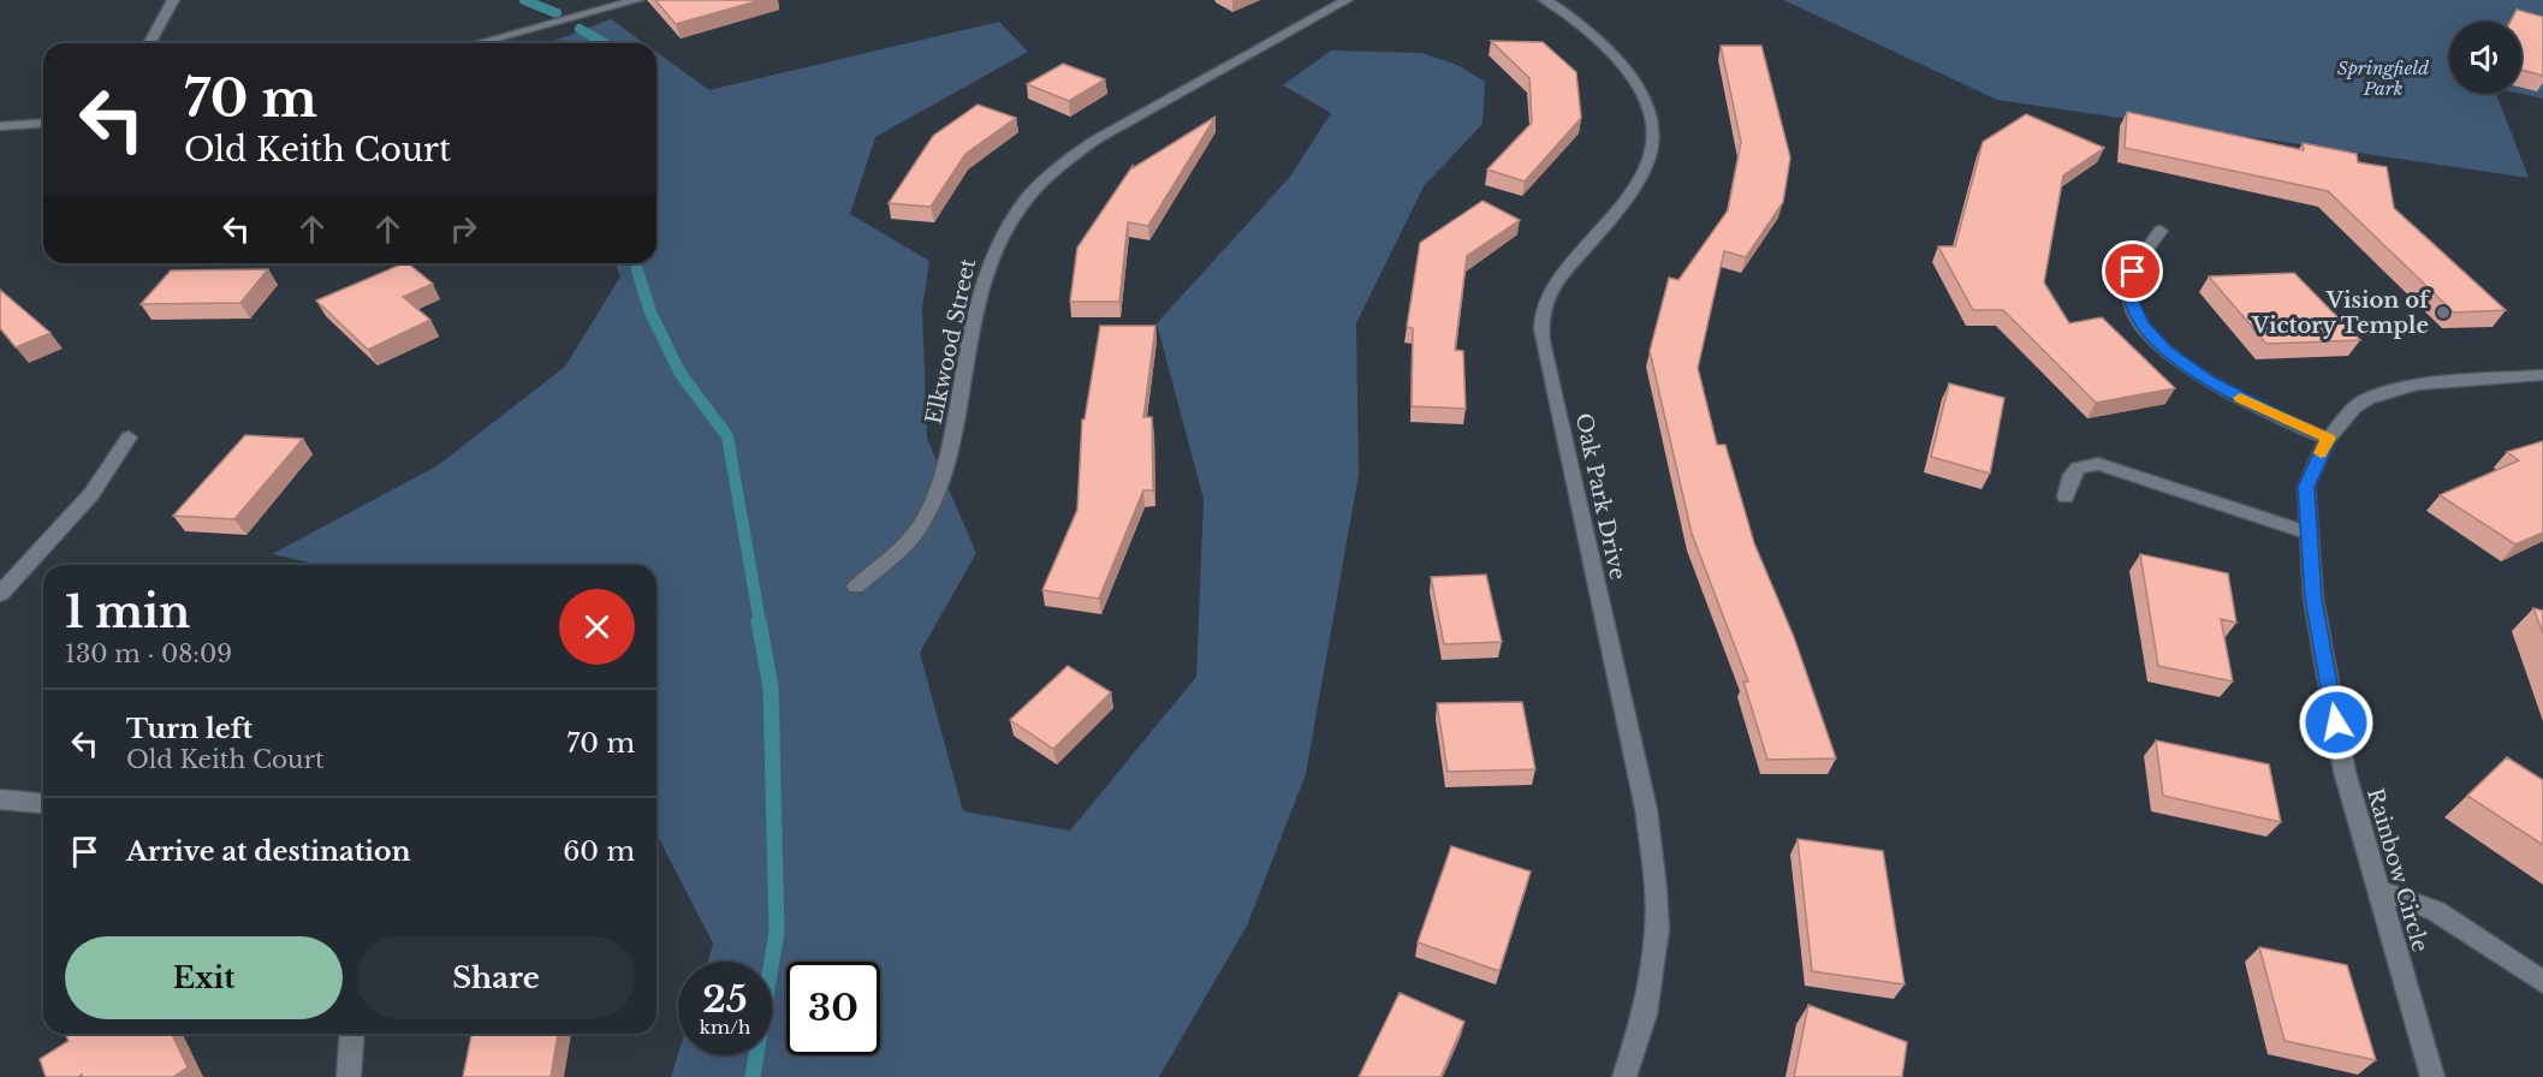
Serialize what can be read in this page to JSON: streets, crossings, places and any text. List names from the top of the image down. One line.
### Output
{"streets":{"street":["Elkwood Street","Oak Park Drive","Rainbow Circle"]},"parks":["Springfield Park"],"places":["Vision of Victory Temple"],"page":{"turn":["70 m","Old Keith Court"],"heading":["1 min","130 m · 08:09"],"list":[{"name":"Turn left","note":"Old Keith Court","value":"70 m"},{"name":"Arrive at destination","value":"60 m"}],"buttons":["Exit","Share"],"speed":"25 km/h","limit":"30"}}
